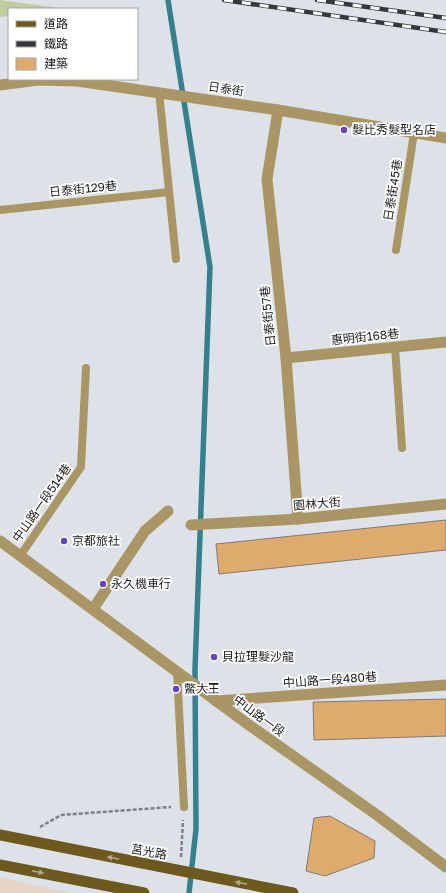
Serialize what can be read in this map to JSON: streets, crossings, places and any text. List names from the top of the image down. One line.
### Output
{"streets":{"main road":["莒光路"],"street":["日泰街","日泰街57巷","惠明街168巷","園林大街","中山路一段480巷","中山路一段"],"lane":["日泰街129巷","日泰街45巷","中山路一段514巷"]},"crossings":[["日泰街","日泰街45巷"],["日泰街","日泰街57巷"],["日泰街57巷","惠明街168巷"],["日泰街57巷","園林大街"],["中山路一段514巷","中山路一段"],["中山路一段480巷","中山路一段"]],"places":["髮比秀髮型名店","京都旅社","永久機車行","貝拉理髮沙龍","鱉大王"],"legend":["道路","鐵路","建築"]}
